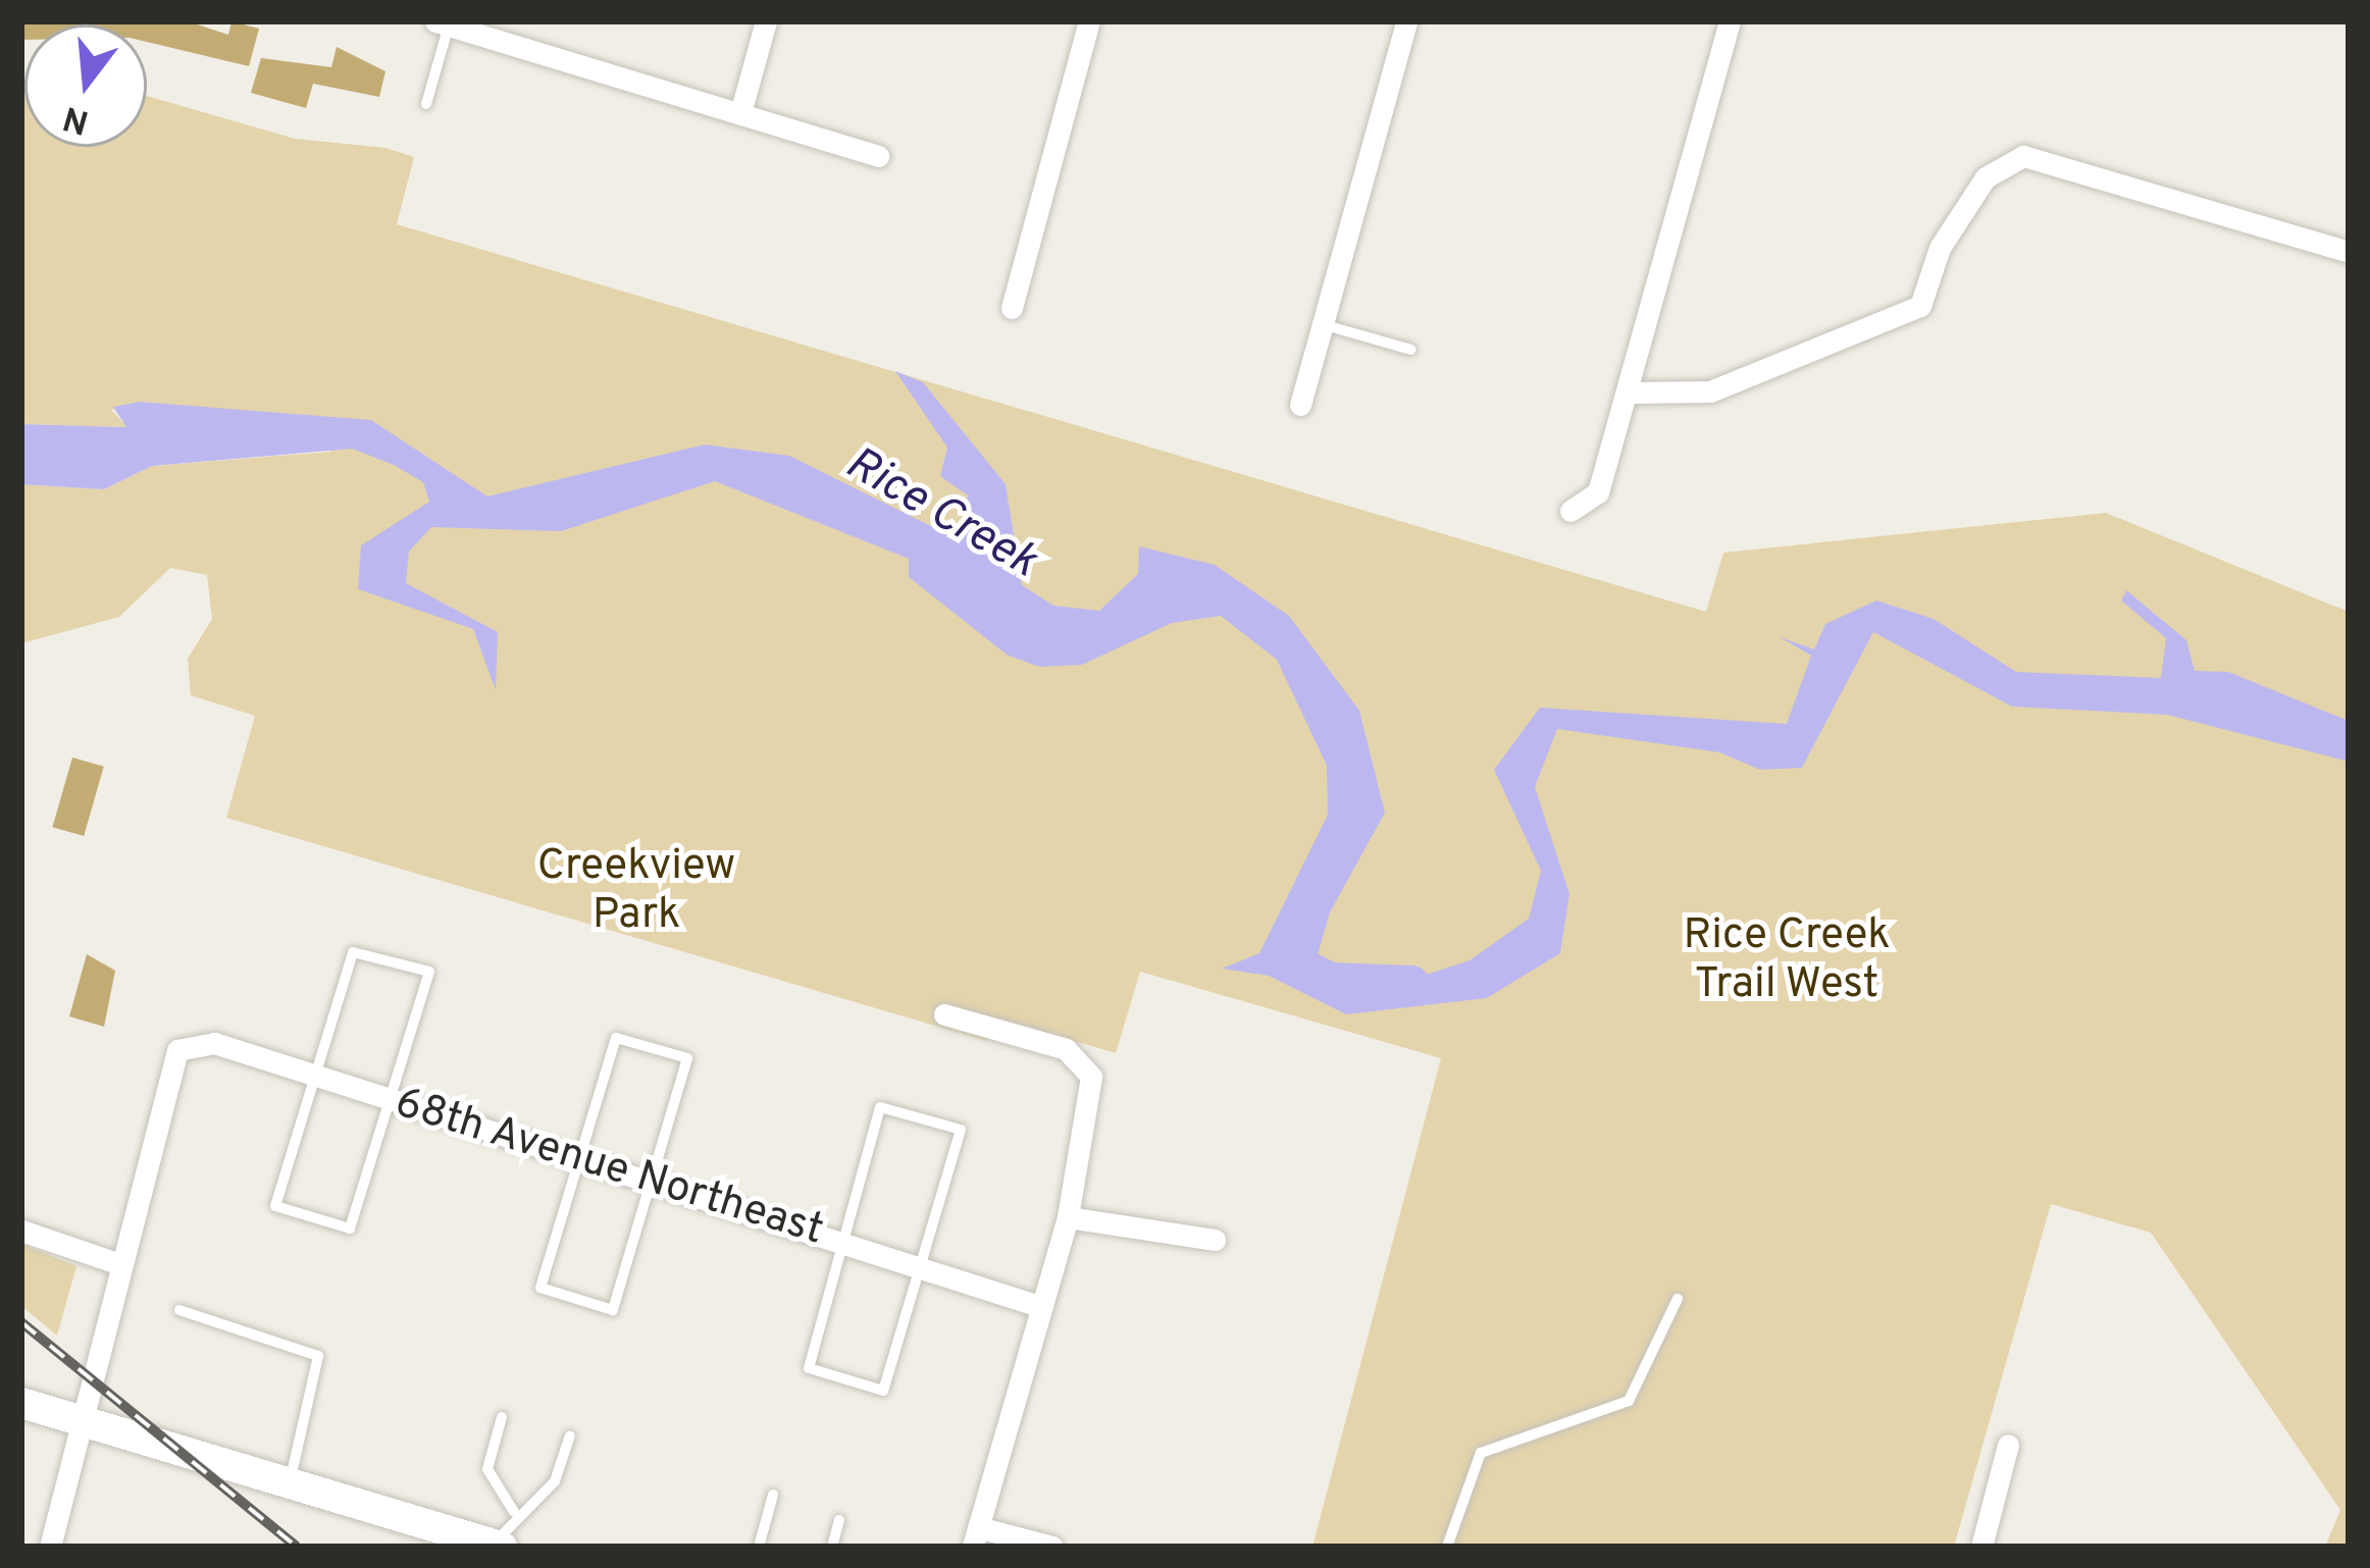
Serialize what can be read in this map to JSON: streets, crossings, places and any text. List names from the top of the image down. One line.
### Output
{"streets":{"street":["68th Avenue Northeast"]},"water":["Rice Creek"],"parks":["Creekview Park","Rice Creek Trail West"],"north":"bottom"}
